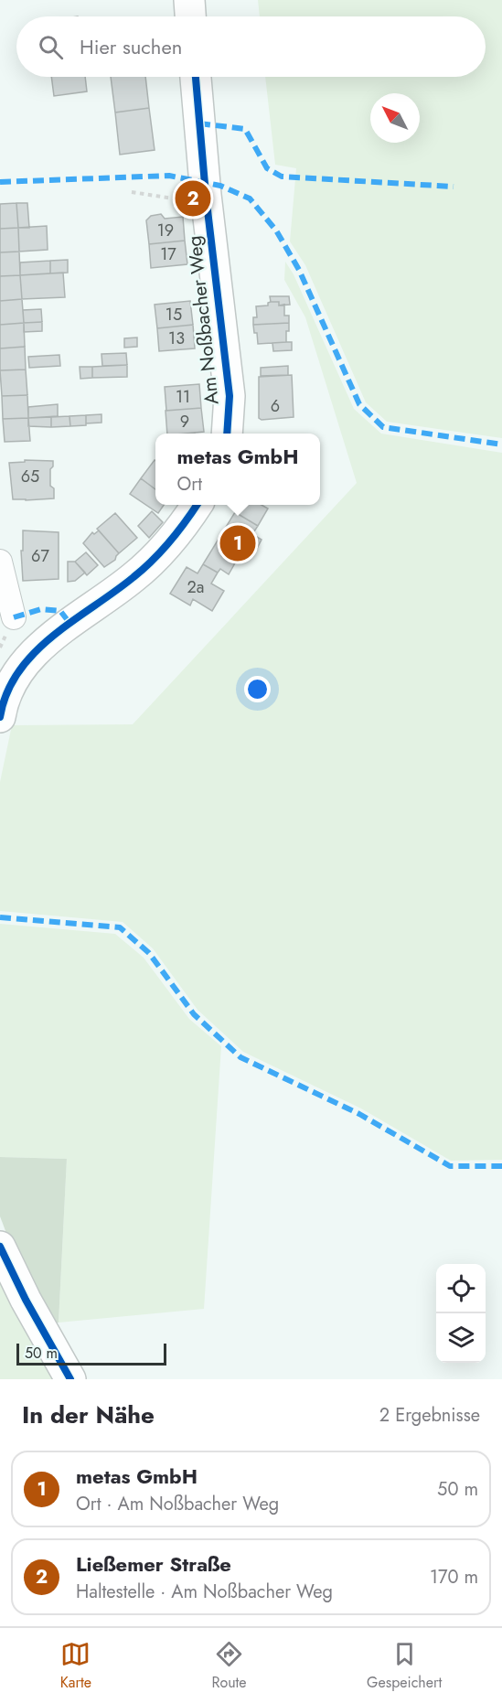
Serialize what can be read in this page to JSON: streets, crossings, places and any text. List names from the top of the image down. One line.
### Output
{"streets":{"street":["Am Noßbacher Weg"]},"house_numbers":["19","17","15","13","11","6","9","65","67","2a"],"scale_bar":"50 m","north":"top left","page":{"search":"Hier suchen","pins":["2","1"],"popup":["metas GmbH","Ort"],"scale":"50 m","heading":["In der Nähe","2 Ergebnisse"],"list":[{"mark":"1","name":"metas GmbH","note":"Ort · Am Noßbacher Weg","value":"50 m"},{"mark":"2","name":"Ließemer Straße","note":"Haltestelle · Am Noßbacher Weg","value":"170 m"}],"nav":["Karte","Route","Gespeichert"]}}
